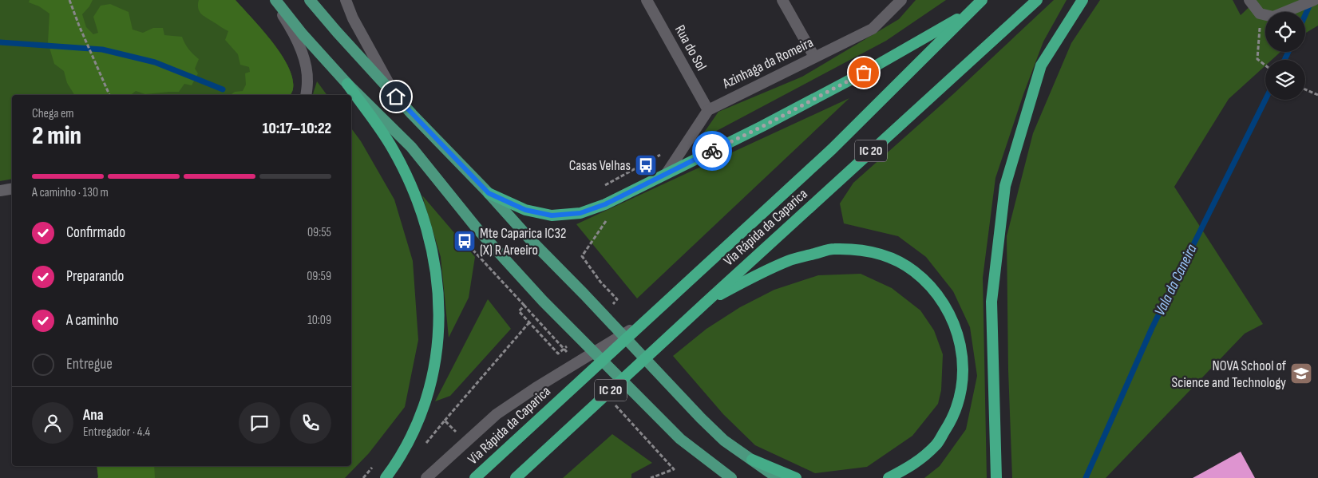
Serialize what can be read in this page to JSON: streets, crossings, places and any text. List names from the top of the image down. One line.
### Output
{"streets":{"highway":["IC 20","Via Rápida da Caparica"],"street":["Rua do Sol","Azinhaga da Romeira"]},"crossings":[["Rua do Sol","Azinhaga da Romeira"]],"water":["Vala da Caneira"],"places":{"bus stop":["Casas Velhas","Mte Caparica IC32 (X) R Areeiro"],"school or university":["NOVA School of Science and Technology"]},"page":{"heading":["2 min","Chega em","10:17–10:22"],"panel":["Ana","Entregador · 4.4"],"bar":"A caminho · 130 m","list":[["Confirmado","09:55"],["Preparando","09:59"],["A caminho","10:09"],"Entregue"]}}
